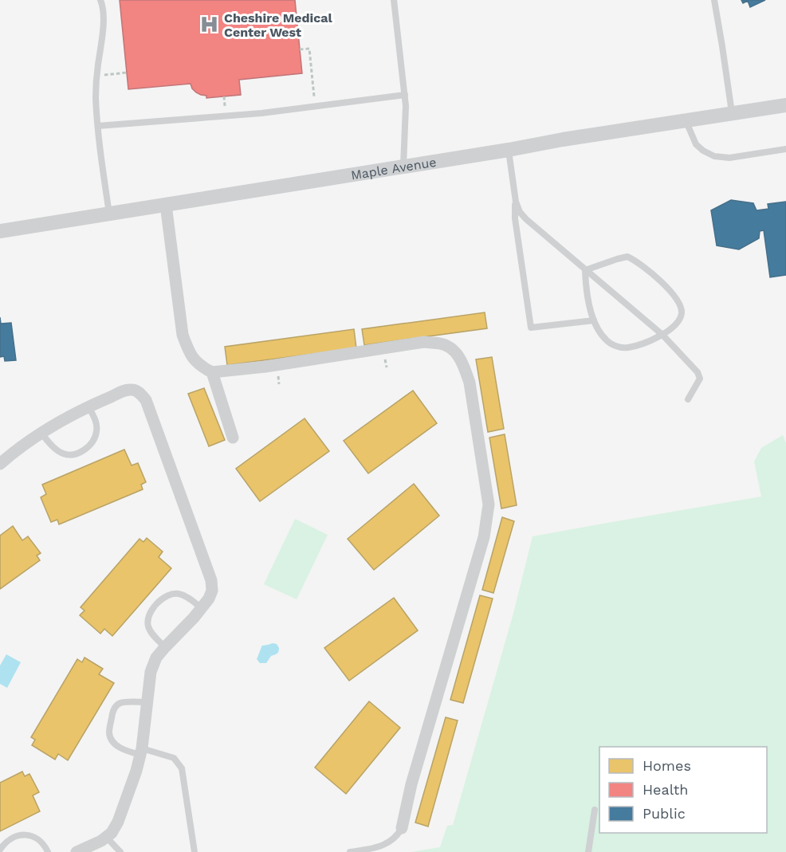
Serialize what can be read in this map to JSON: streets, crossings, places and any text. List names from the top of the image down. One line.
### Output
{"streets":{"street":["Maple Avenue"]},"places":{"hospital":["Cheshire Medical Center West"]},"legend":["Homes","Health","Public"]}
